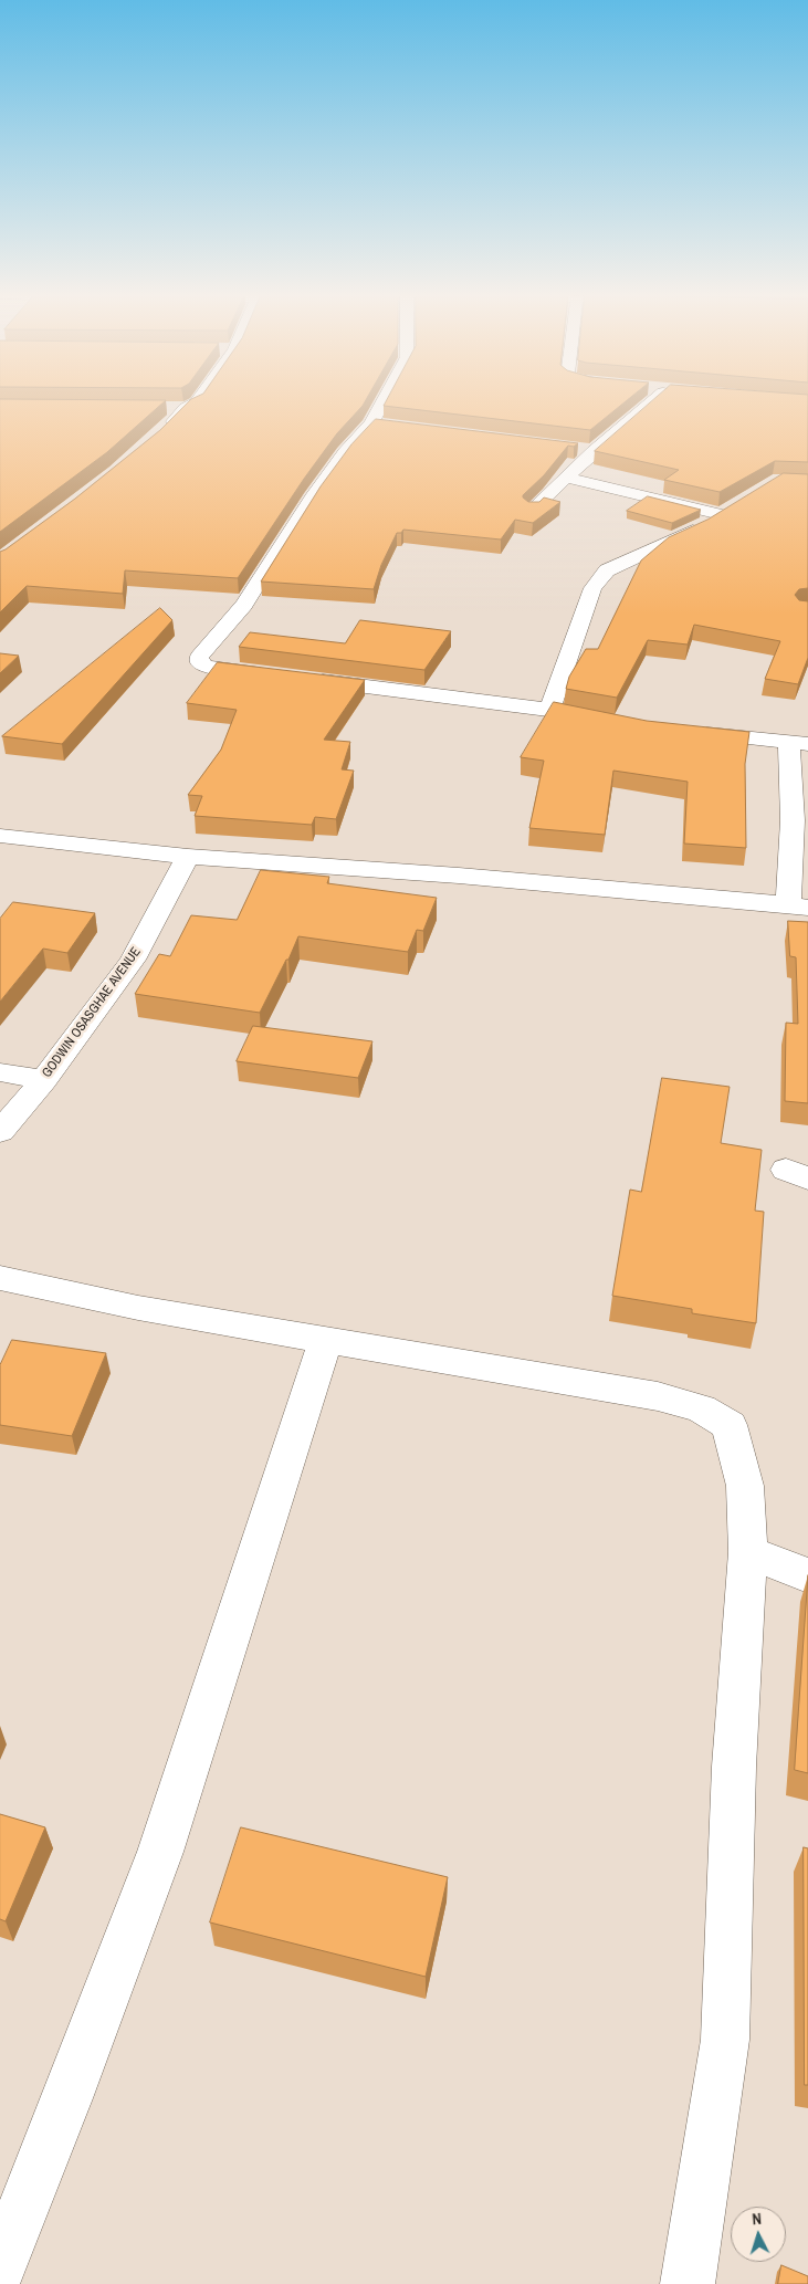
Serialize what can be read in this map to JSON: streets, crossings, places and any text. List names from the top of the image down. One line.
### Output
{"streets":{"street":["GODWIN OSASGHAE AVENUE"]},"north":"top"}
